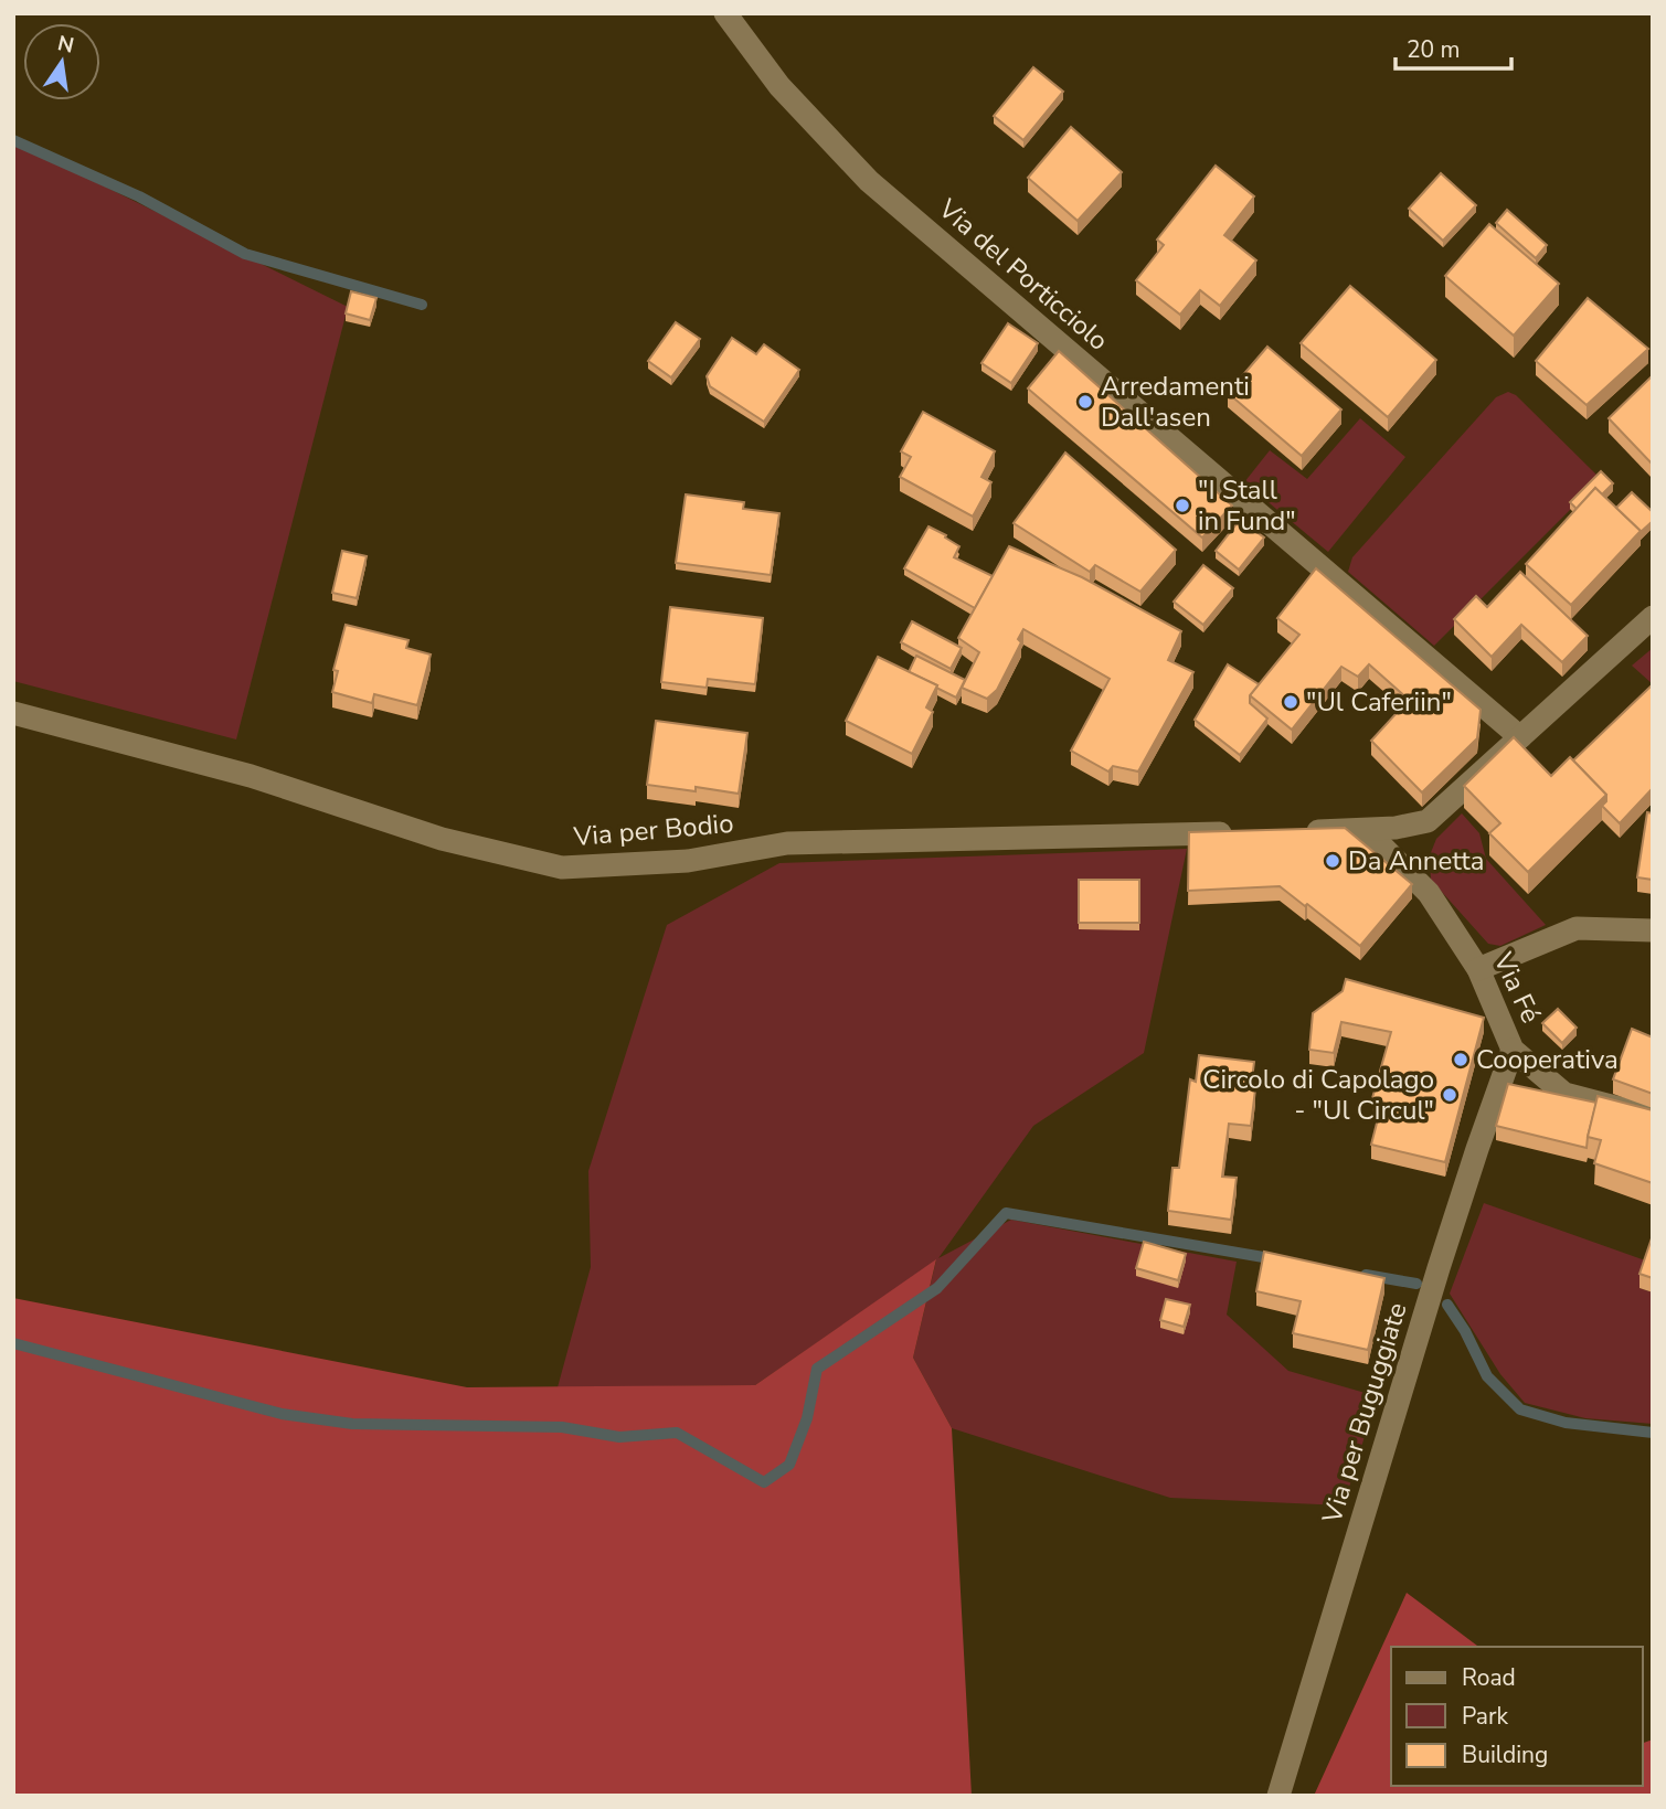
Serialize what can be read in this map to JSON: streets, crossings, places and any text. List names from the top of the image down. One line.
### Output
{"streets":{"street":["Via del Porticciolo","Via per Bodio","Via Fé","Via per Buguggiate"]},"crossings":[["Via Fé","Via per Buguggiate"]],"places":["Arredamenti Dall'asen","\"I Stall in Fund\"","\"Ul Caferiin\"","Da Annetta","Cooperativa","Circolo di Capolago - \"Ul Circul\""],"legend":["Road","Park","Building"],"scale_bar":"20 m","north":"top"}
